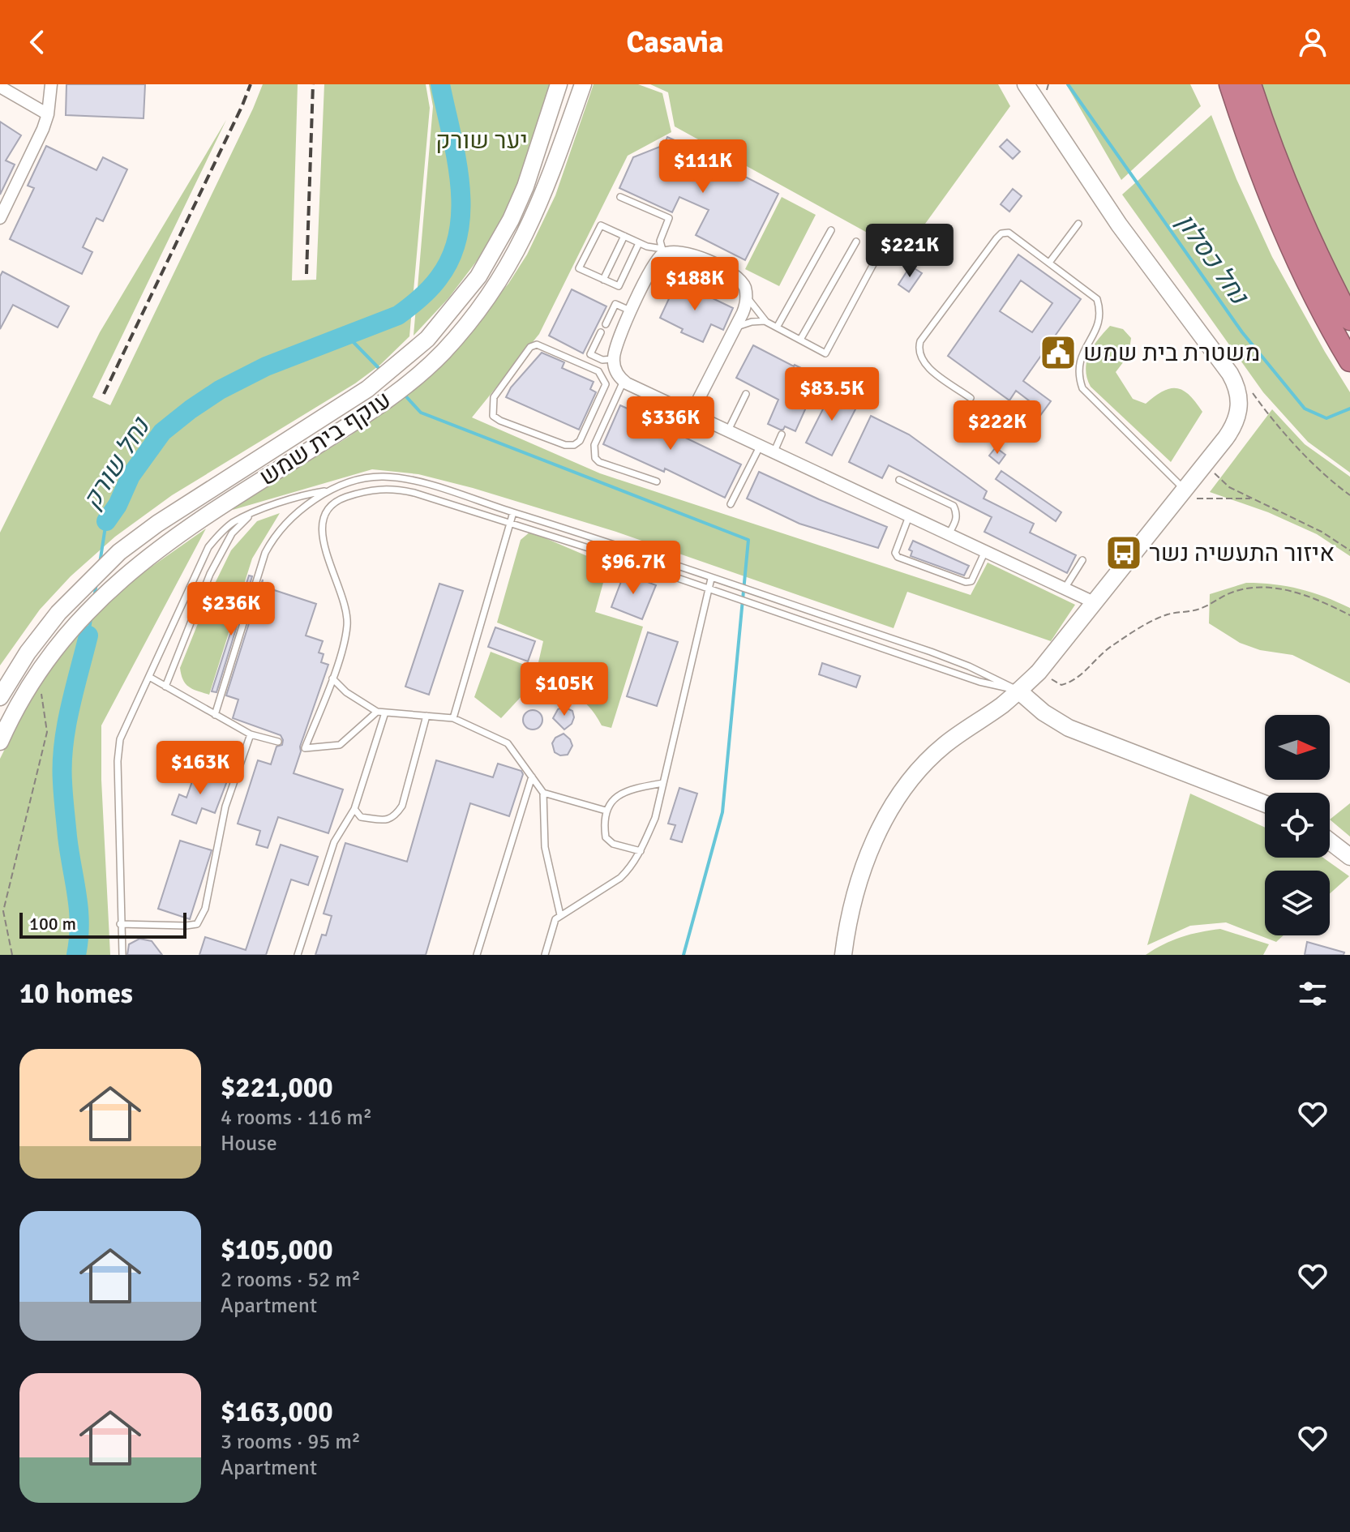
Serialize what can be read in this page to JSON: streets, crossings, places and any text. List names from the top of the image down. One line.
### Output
{"streets":{"main road":["עוקף בית שמש"]},"water":["נחל כסלון","נחל שורק"],"parks":["יער שורק"],"places":{"public building":["משטרת בית שמש"],"bus stop":["איזור התעשיה נשר"]},"scale_bar":"100 m","north":"right","page":{"header":"Casavia","price":["$111K","$221K","$188K","$83.5K","$336K","$222K","$96.7K","$236K","$105K","$163K"],"scale":"100 m","heading":"10 homes","list":[{"name":"$221,000","note":"4 rooms · 116 m² · House"},{"name":"$105,000","note":"2 rooms · 52 m² · Apartment"},{"name":"$163,000","note":"3 rooms · 95 m² · Apartment"}]}}
